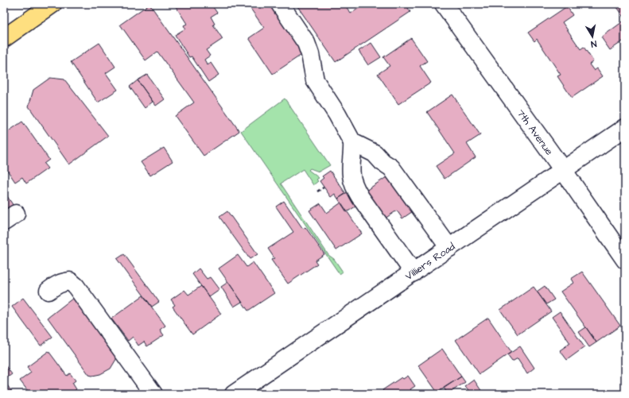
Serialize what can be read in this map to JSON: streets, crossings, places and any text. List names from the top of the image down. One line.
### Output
{"streets":{"street":["7th Avenue","Villiers Road"]},"crossings":[["7th Avenue","Villiers Road"]],"north":"bottom"}
